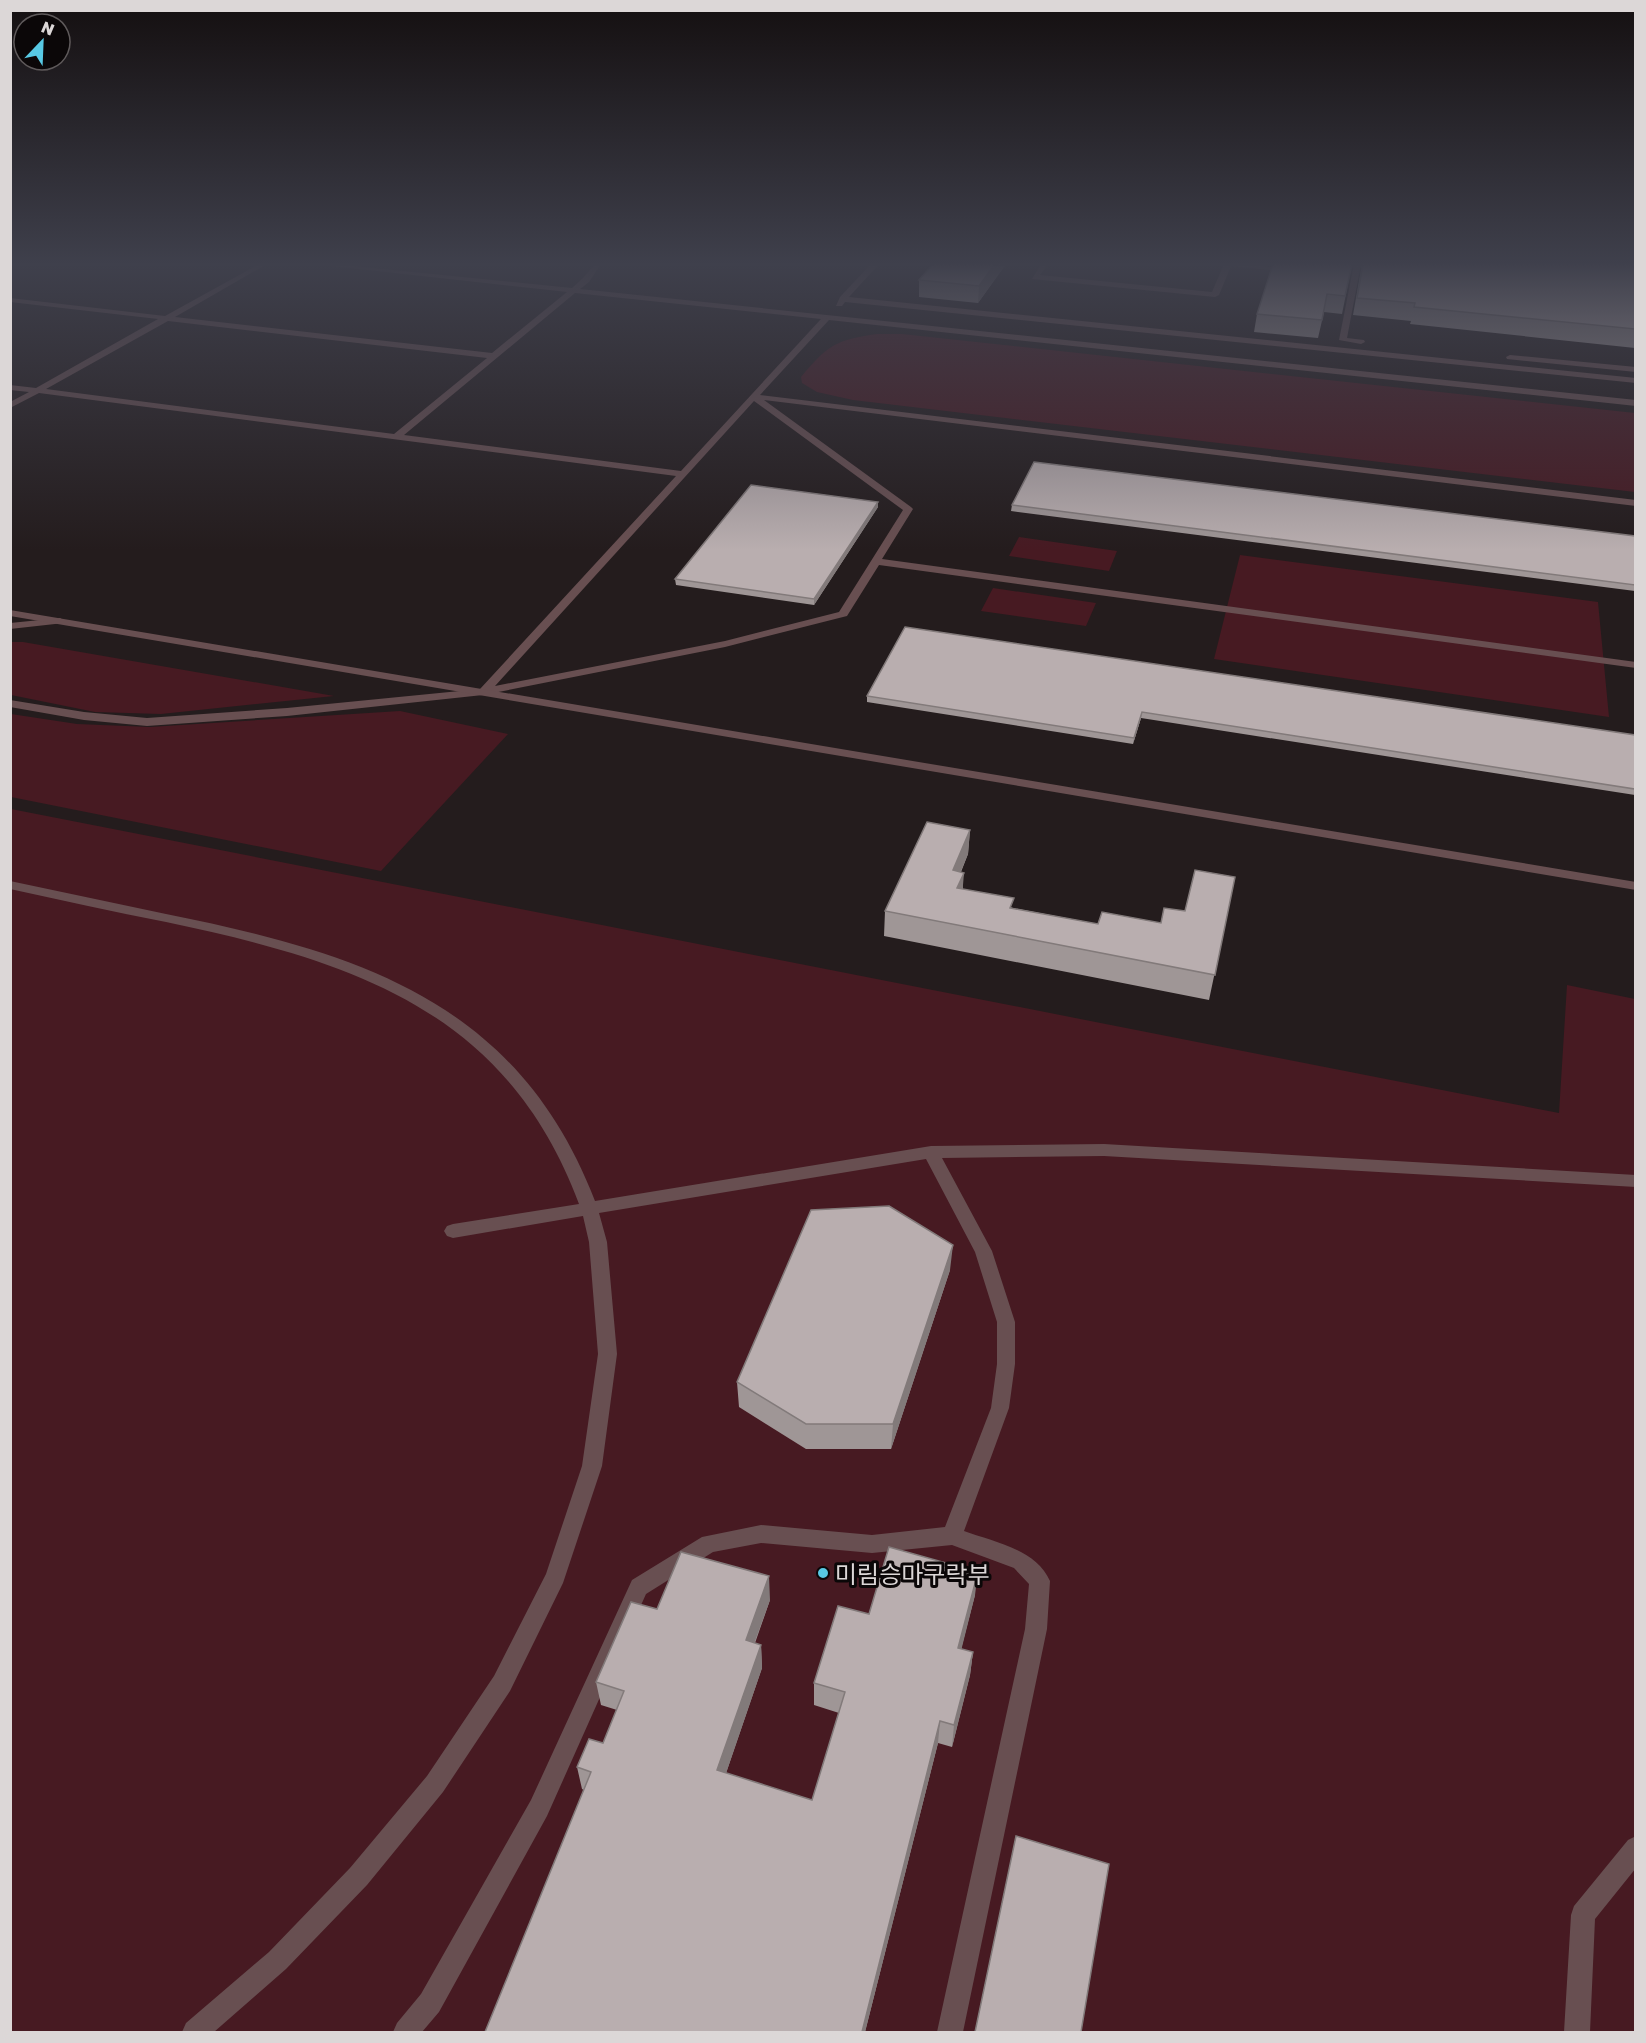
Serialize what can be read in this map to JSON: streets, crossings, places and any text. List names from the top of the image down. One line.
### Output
{"places":["미림승마구락부"],"north":"top right"}
